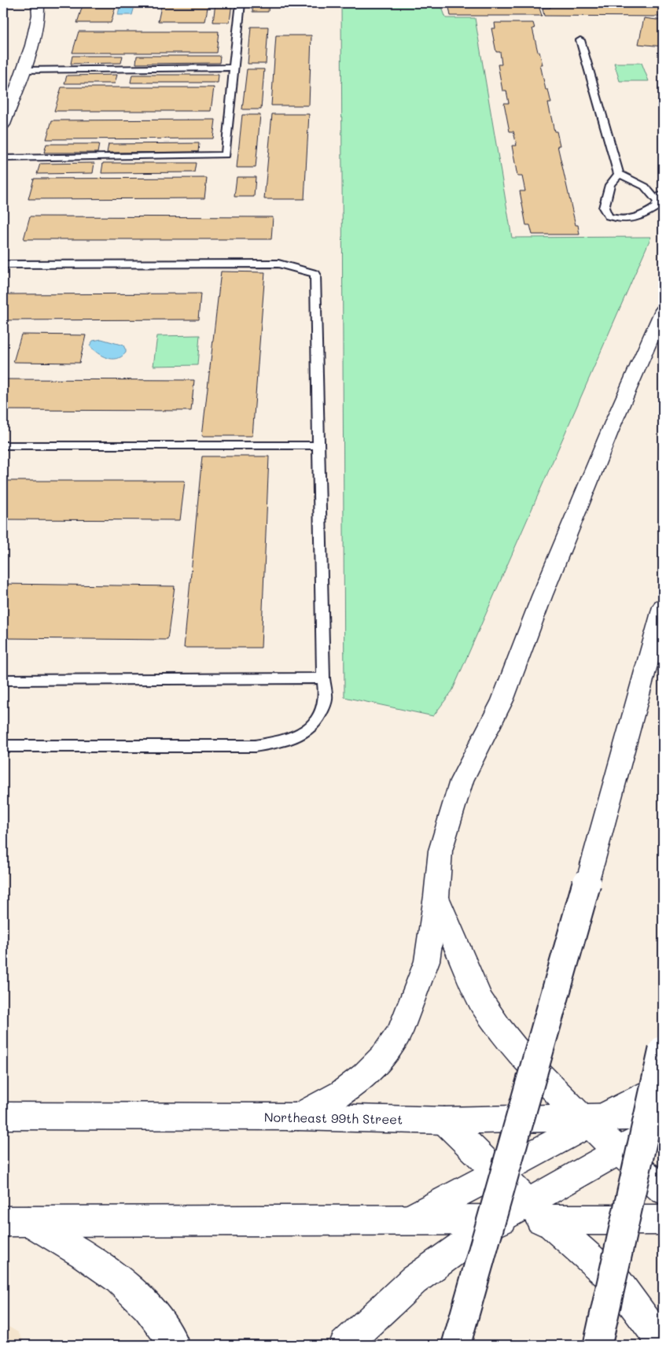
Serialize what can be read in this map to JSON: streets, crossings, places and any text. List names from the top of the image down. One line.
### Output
{"streets":{"main road":["Northeast 99th Street"]}}
